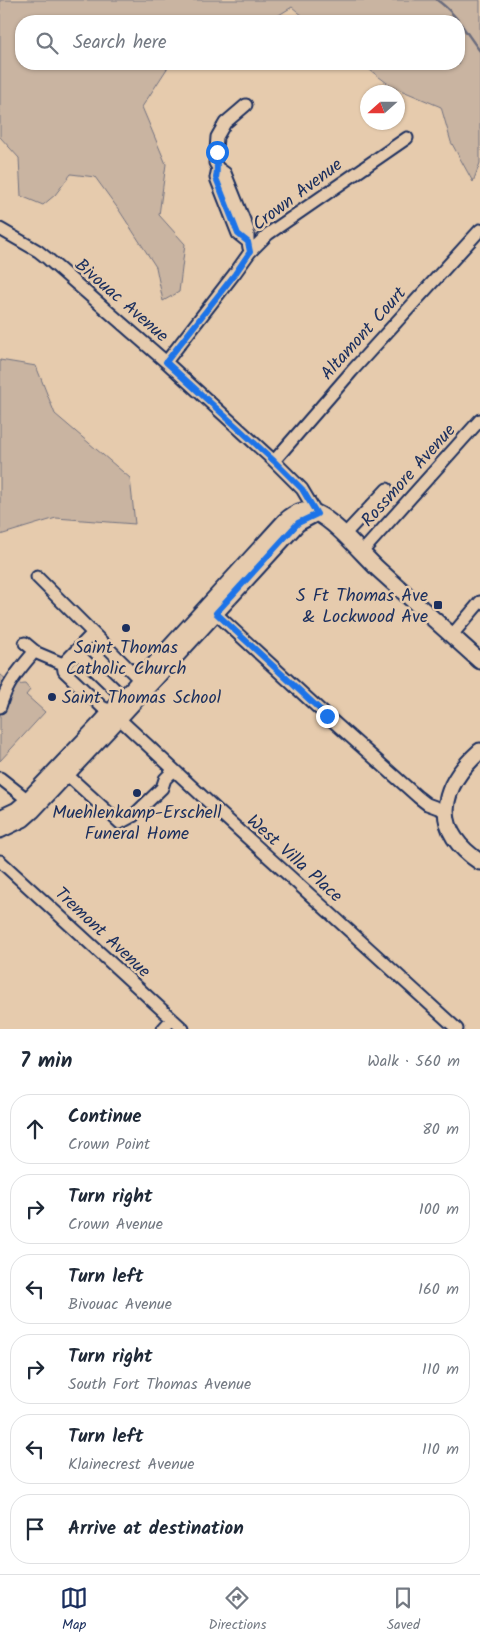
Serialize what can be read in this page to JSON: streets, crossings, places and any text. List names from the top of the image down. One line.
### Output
{"streets":{"street":["Crown Avenue","Bivouac Avenue","Altamont Court","Rossmore Avenue","West Villa Place","Tremont Avenue"]},"crossings":[["Crown Avenue","Bivouac Avenue"],["Bivouac Avenue","Altamont Court"]],"places":{"transit":["S Ft Thomas Ave & Lockwood Ave"],"other":["Saint Thomas Catholic Church","Saint Thomas School","Muehlenkamp-Erschell Funeral Home"]},"north":"left","page":{"search":"Search here","heading":["7 min","Walk · 560 m"],"list":[["Continue","Crown Point","80 m"],["Turn right","Crown Avenue","100 m"],["Turn left","Bivouac Avenue","160 m"],["Turn right","South Fort Thomas Avenue","110 m"],["Turn left","Klainecrest Avenue","110 m"],"Arrive at destination"],"nav":["Map","Directions","Saved"]}}
